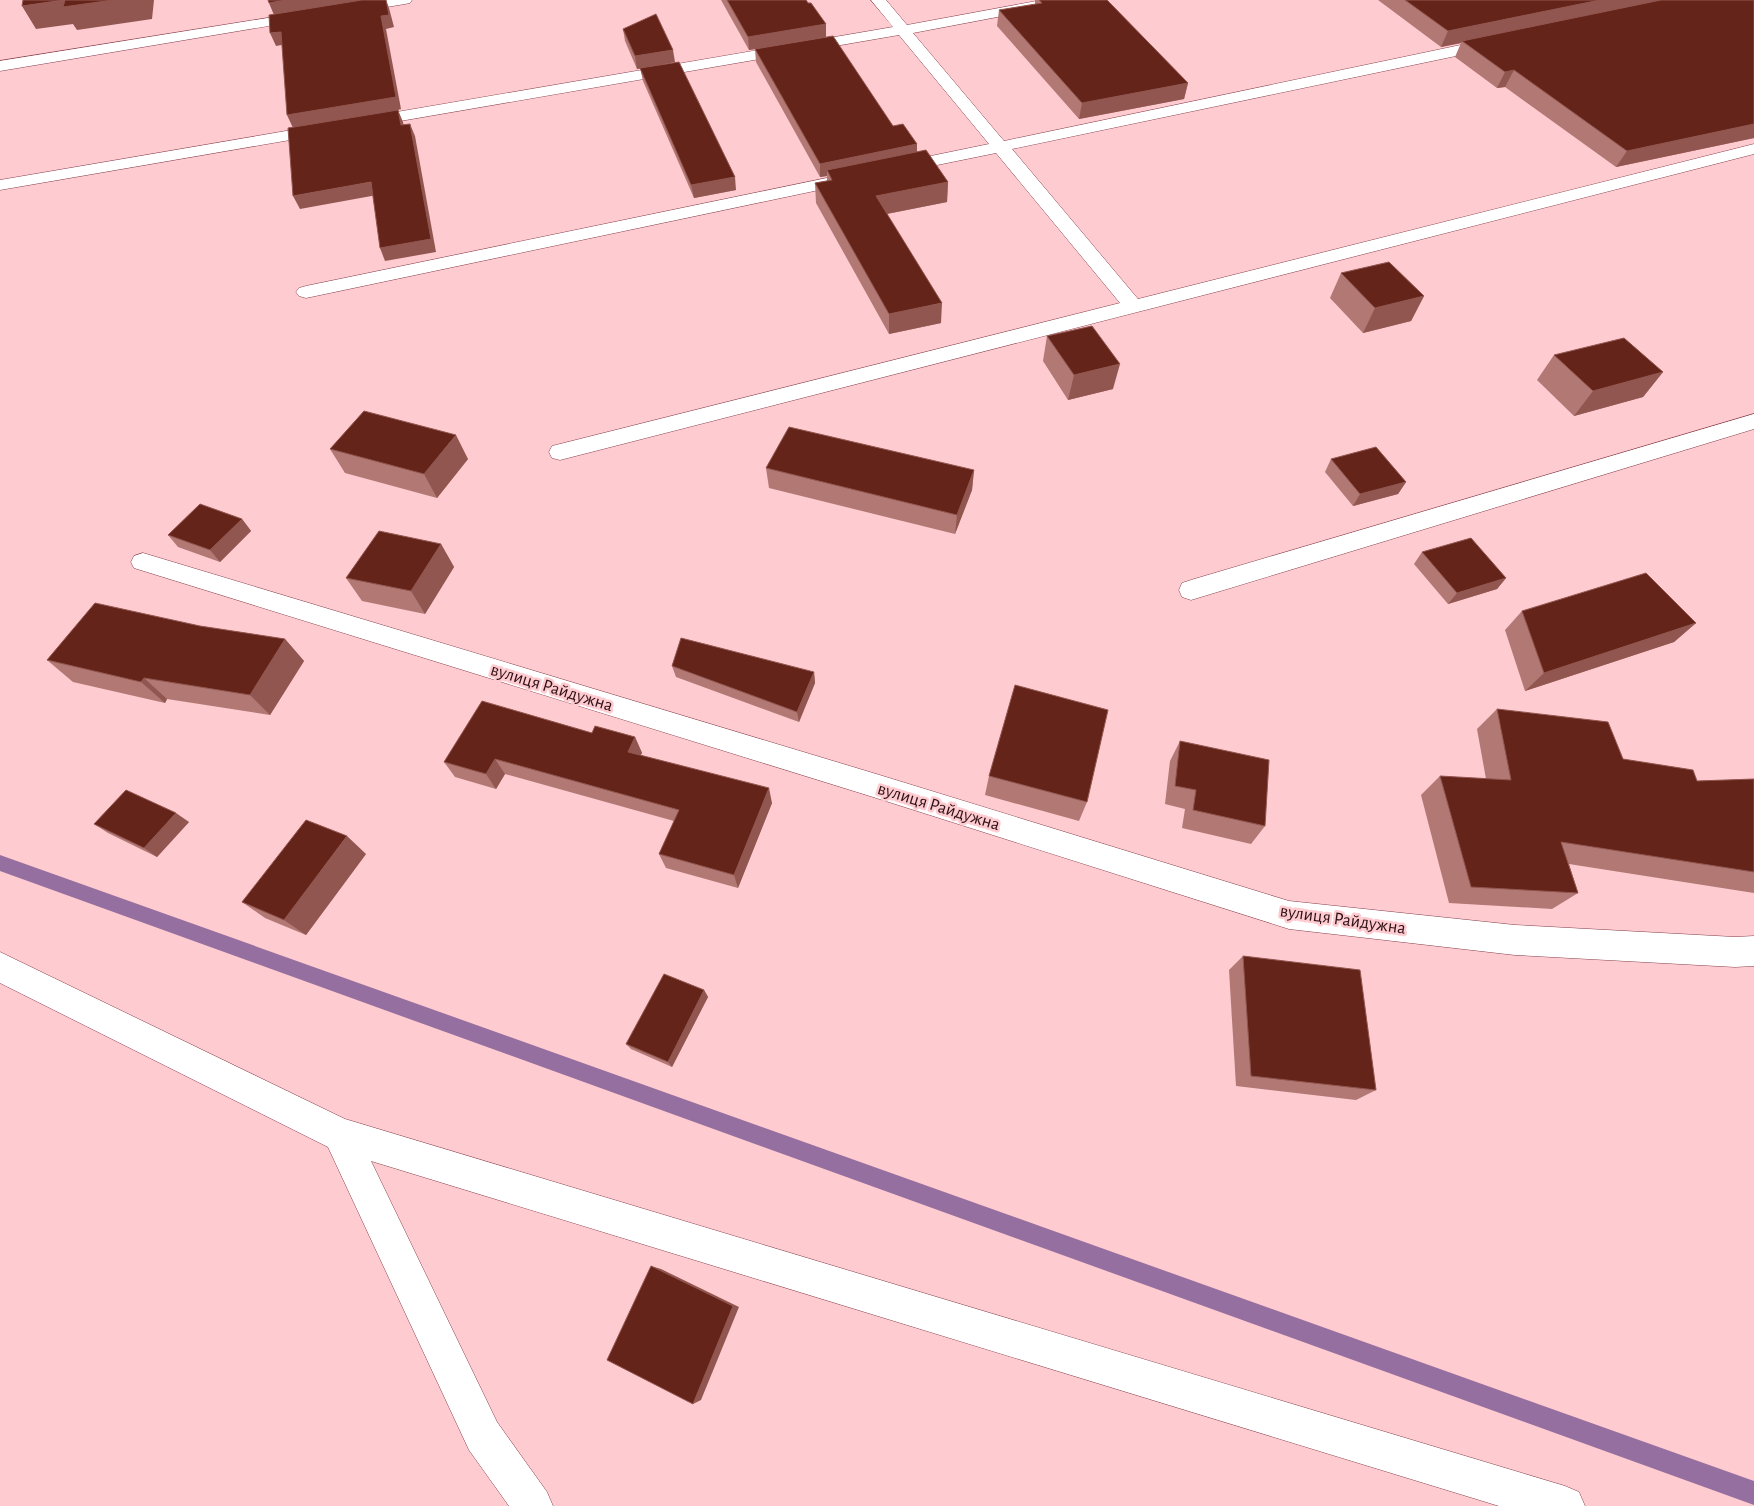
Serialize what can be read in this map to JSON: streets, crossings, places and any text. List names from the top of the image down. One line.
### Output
{"streets":{"street":["вулиця Райдужна"]}}
